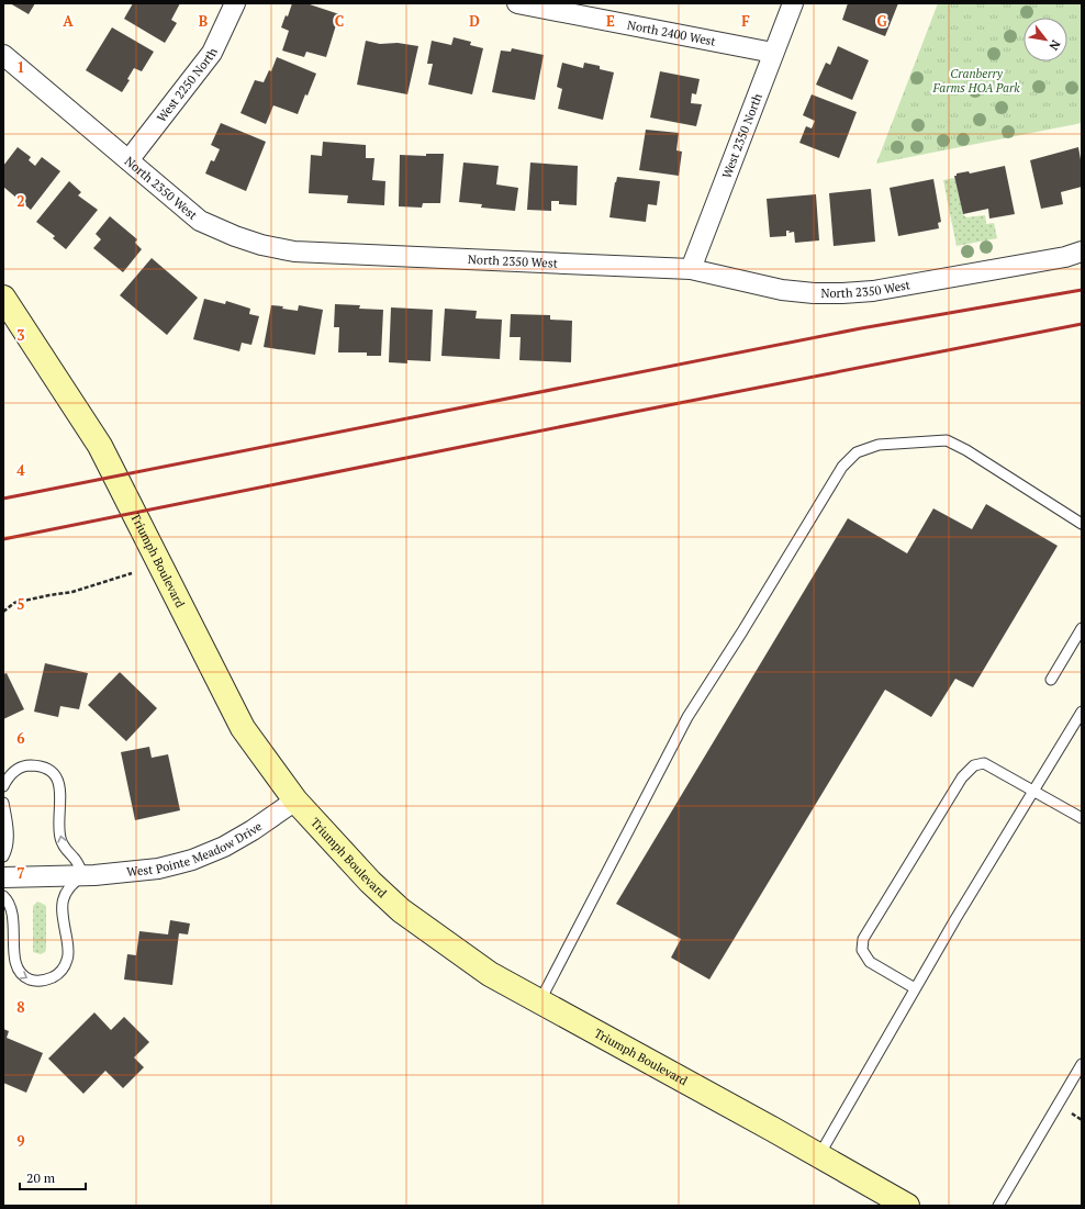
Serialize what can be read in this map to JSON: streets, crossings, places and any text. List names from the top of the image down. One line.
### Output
{"streets":{"main road":["Triumph Boulevard"],"street":["North 2400 West","West 2250 North","West 2350 North","North 2350 West","West Pointe Meadow Drive"]},"crossings":[["North 2400 West","West 2350 North"],["West 2250 North","North 2350 West"],["West 2350 North","North 2350 West"],["Triumph Boulevard","West Pointe Meadow Drive"]],"parks":["Cranberry Farms HOA Park"],"scale_bar":"20 m","north":"bottom right","grid":{"columns":["A","B","C","D","E","F","G"],"rows":["1","2","3","4","5","6","7","8","9"]}}
